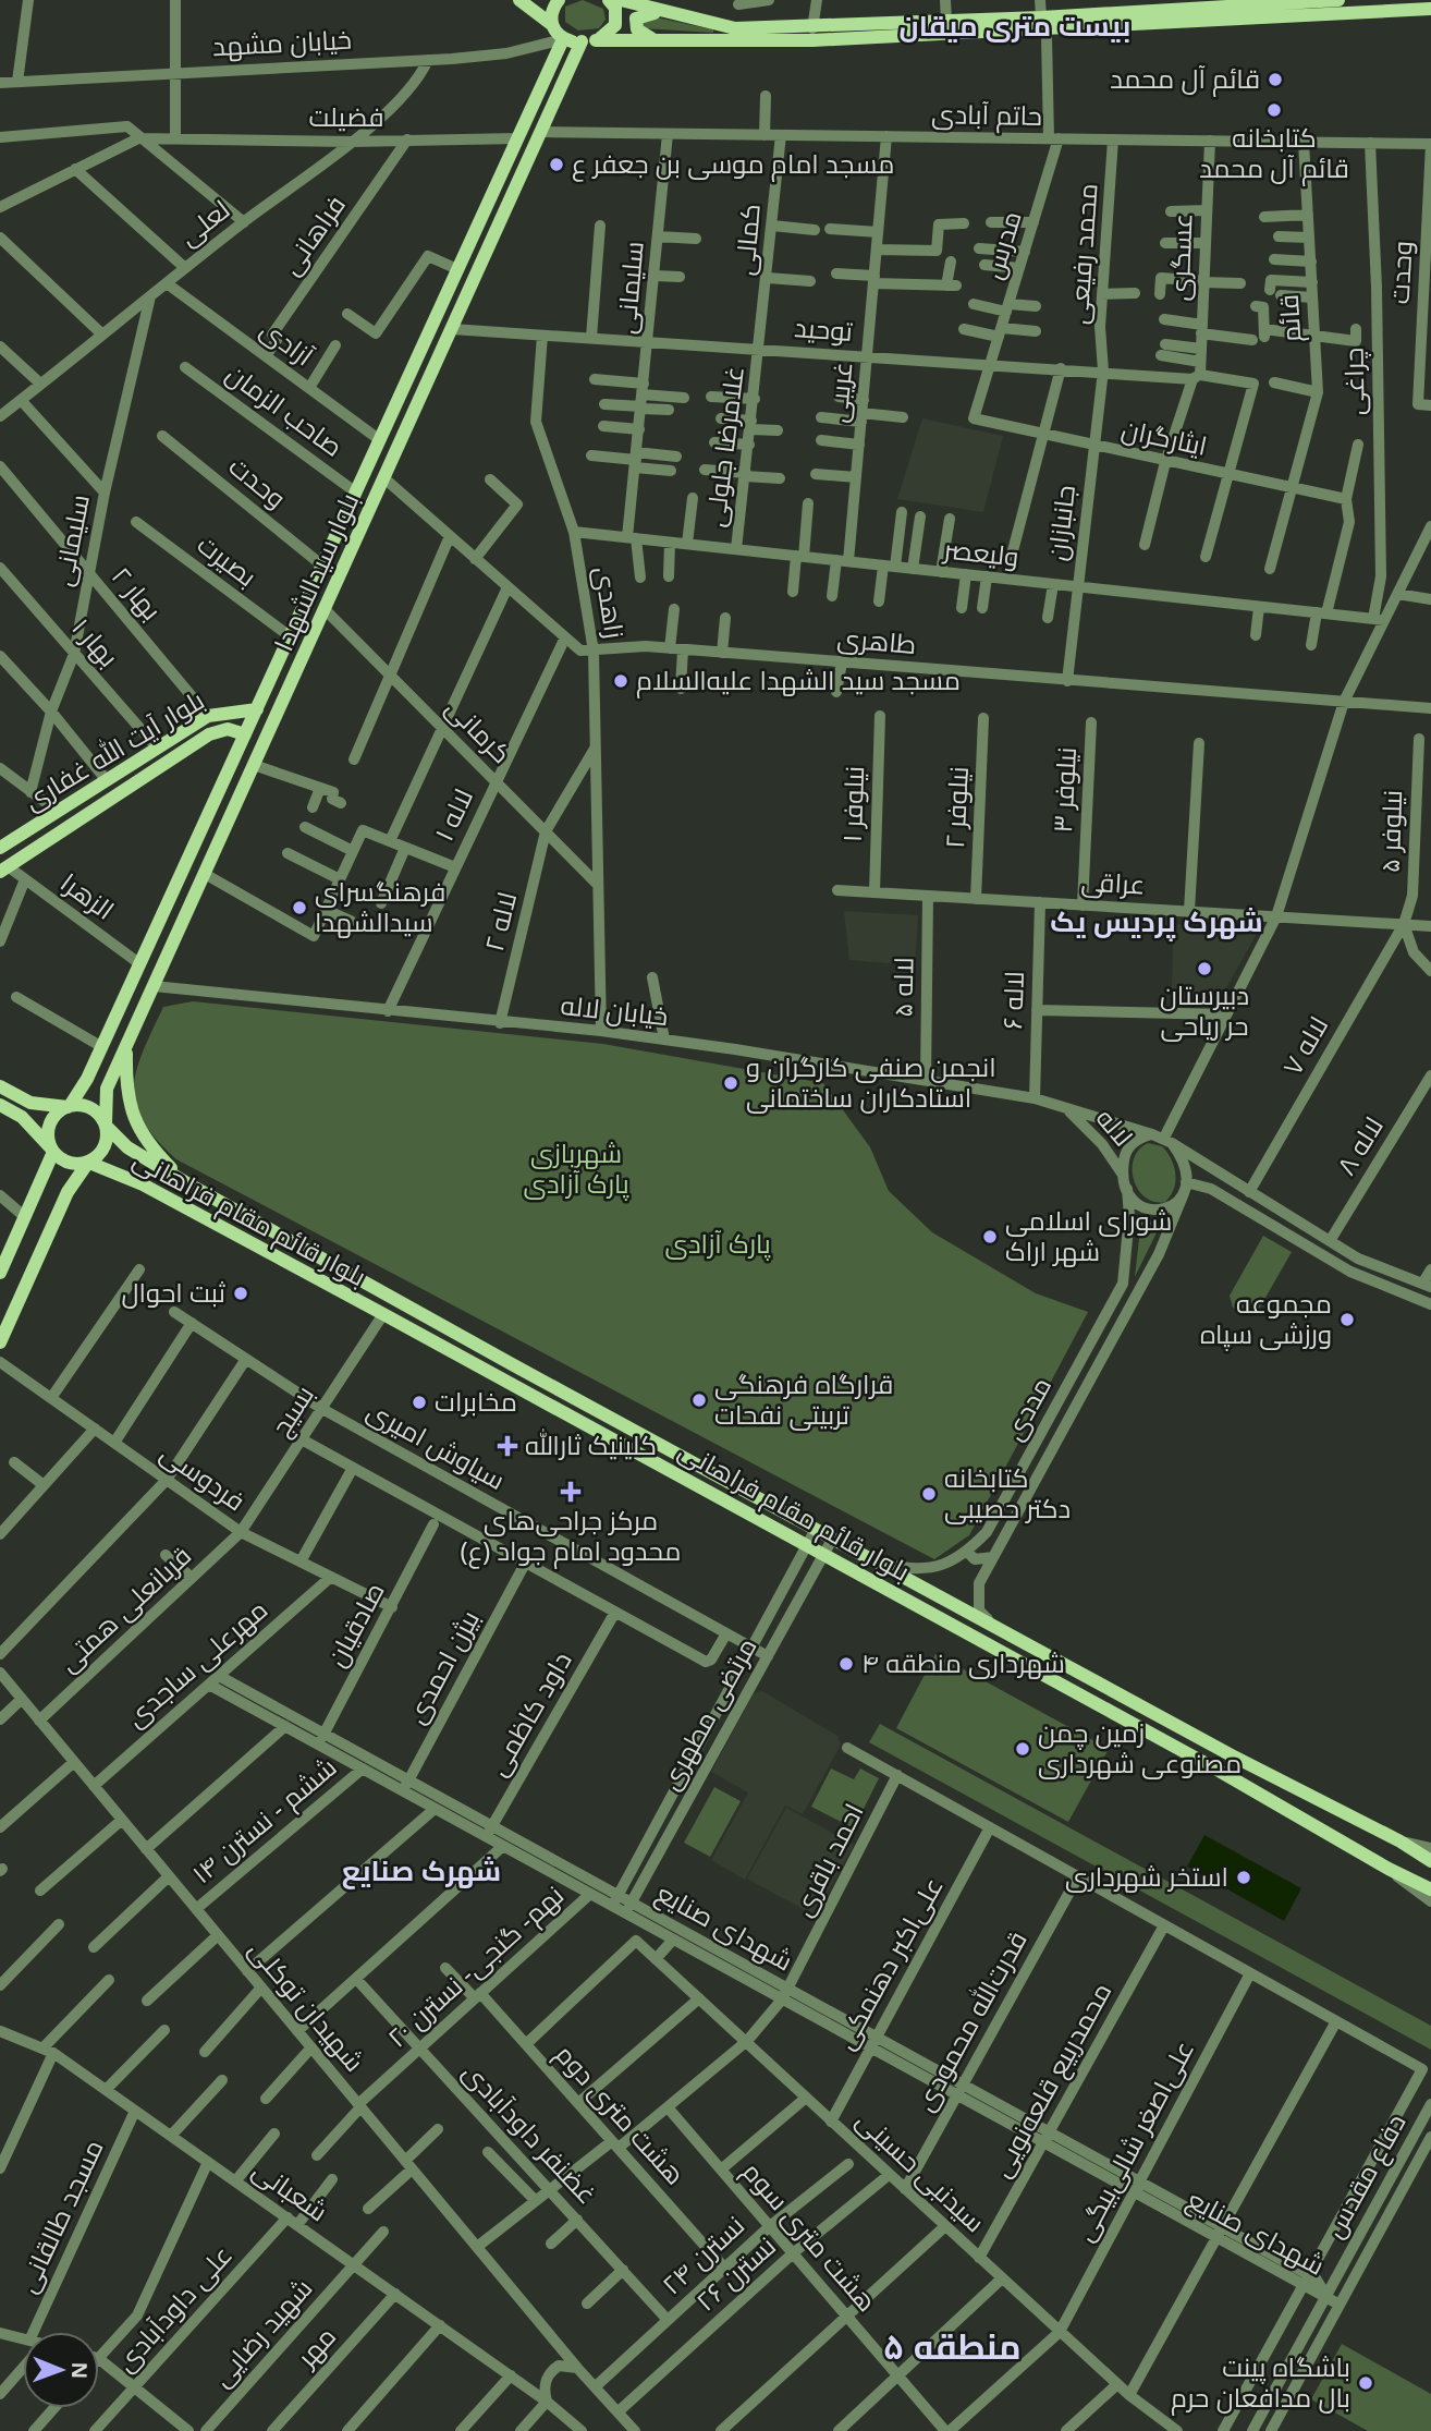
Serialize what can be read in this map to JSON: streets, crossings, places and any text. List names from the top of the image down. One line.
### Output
{"streets":{"main road":["بلوار سیدالشهدا","بلوار آیت الله غفاری","بلوار قائم مقام فراهانی"],"street":["خیابان مشهد","حاتم آبادی","فضیلت","لعلی","فراهانی","کمالی","مدرس","محمد رفیعی","عسگری","وحدت","سلیمانی","قائم","توحید","آزادی","چراغی","غریبی","صاحب الزمان","ایثارگران","غلامرضا جلولی","جانبازان","ولیعصر","بصیرت","بهار ۲","زاهدی","طاهری","بهار ۱","کرمانی","نیلوفر ۳","نیلوفر ۱","نیلوفر ۲","لاله ۱","نیلوفر ۵","عراقی","الزهرا","لاله ۲","لاله ۵","لاله ۶","خیابان لاله","لاله ۷","لاله","لاله ۸","مددی","بسیج","سیاوش امیری","فردوسی","قربانعلی همتی","صادقیان","مهرعلی ساجدی","بیژن احمدی","داود کاظمی","مرتضی مطهری","ششم - نسترن ۱۴","احمد باقری","شهدای صنایع","علی‌اکبر دهنمکی","نهم- گنجی- نسترن ۲۰","شهیدان توکلی","قدرت‌الله محمودی","محمدربیع قلعه‌نویی","هشت متری دوم","غضنفر داودآبادی","علی‌اصغر شالی‌بیگی","سیدنبی حسینی","دفاع مقدس","شعبانی","مسجد طالقانی","هشت متری سوم","نسترن ۲۴","نسترن ۲۶","علی داودآبادی","شهید رضایی","مهر"]},"crossings":[["خیابان مشهد","لعلی"],["خیابان مشهد","بلوار سیدالشهدا"],["حاتم آبادی","کمالی"],["حاتم آبادی","مدرس"],["حاتم آبادی","محمد رفیعی"],["حاتم آبادی","عسگری"],["حاتم آبادی","وحدت"],["حاتم آبادی","سلیمانی"],["حاتم آبادی","قائم"],["حاتم آبادی","چراغی"],["حاتم آبادی","غریبی"],["حاتم آبادی","بلوار سیدالشهدا"],["فضیلت","لعلی"],["فضیلت","فراهانی"],["فضیلت","بلوار سیدالشهدا"],["لعلی","سلیمانی"],["لعلی","آزادی"],["فراهانی","آزادی"],["کمالی","توحید"],["کمالی","غلامرضا جلولی"],["مدرس","توحید"],["مدرس","ایثارگران"],["محمد رفیعی","توحید"],["محمد رفیعی","جانبازان"],["عسگری","توحید"],["عسگری","ایثارگران"],["وحدت","بلوار سیدالشهدا"],["سلیمانی","توحید"],["سلیمانی","ولیعصر"],["سلیمانی","بهار ۲"],["سلیمانی","بهار ۱"],["قائم","ایثارگران"],["توحید","غریبی"],["توحید","ایثارگران"],["توحید","غلامرضا جلولی"],["توحید","جانبازان"],["توحید","بلوار سیدالشهدا"],["توحید","زاهدی"],["آزادی","بلوار سیدالشهدا"],["چراغی","ولیعصر"],["غریبی","ولیعصر"],["صاحب الزمان","بلوار سیدالشهدا"],["ایثارگران","جانبازان"],["غلامرضا جلولی","ولیعصر"],["جانبازان","ولیعصر"],["جانبازان","طاهری"],["ولیعصر","زاهدی"],["بصیرت","بلوار سیدالشهدا"],["بلوار سیدالشهدا","کرمانی"],["بلوار سیدالشهدا","بلوار آیت الله غفاری"],["بلوار سیدالشهدا","الزهرا"],["بلوار سیدالشهدا","خیابان لاله"],["بلوار سیدالشهدا","بلوار قائم مقام فراهانی"],["بهار ۲","بلوار آیت الله غفاری"],["زاهدی","طاهری"],["زاهدی","کرمانی"],["زاهدی","لاله ۲"],["زاهدی","خیابان لاله"],["بهار ۱","بلوار آیت الله غفاری"],["کرمانی","لاله ۱"],["کرمانی","لاله ۲"],["بلوار آیت الله غفاری","الزهرا"],["نیلوفر ۳","عراقی"],["نیلوفر ۱","عراقی"],["نیلوفر ۲","عراقی"],["لاله ۱","خیابان لاله"],["نیلوفر ۵","عراقی"],["نیلوفر ۵","لاله ۷"],["عراقی","لاله ۵"],["عراقی","لاله ۶"],["عراقی","لاله ۷"],["لاله ۲","خیابان لاله"],["لاله ۵","خیابان لاله"],["لاله ۶","خیابان لاله"],["خیابان لاله","لاله"],["لاله ۷","لاله"],["لاله","لاله ۸"],["لاله","مددی"],["بلوار قائم مقام فراهانی","مددی"],["بلوار قائم مقام فراهانی","بسیج"],["بلوار قائم مقام فراهانی","مرتضی مطهری"],["بسیج","سیاوش امیری"],["بسیج","فردوسی"],["بسیج","قربانعلی همتی"],["سیاوش امیری","مرتضی مطهری"],["فردوسی","قربانعلی همتی"],["فردوسی","صادقیان"],["فردوسی","مهرعلی ساجدی"],["قربانعلی همتی","شهیدان توکلی"],["صادقیان","شهدای صنایع"],["مهرعلی ساجدی","شهدای صنایع"],["مهرعلی ساجدی","شهیدان توکلی"],["بیژن احمدی","شهدای صنایع"],["داود کاظمی","شهدای صنایع"],["مرتضی مطهری","شهدای صنایع"],["ششم - نسترن ۱۴","شهدای صنایع"],["ششم - نسترن ۱۴","شهیدان توکلی"],["احمد باقری","شهدای صنایع"],["احمد باقری","شهیدان توکلی"],["احمد باقری","هشت متری دوم"],["احمد باقری","غضنفر داودآبادی"],["احمد باقری","سیدنبی حسینی"],["احمد باقری","هشت متری سوم"],["شهدای صنایع","علی‌اکبر دهنمکی"],["شهدای صنایع","نهم- گنجی- نسترن ۲۰"],["شهدای صنایع","قدرت‌الله محمودی"],["شهدای صنایع","محمدربیع قلعه‌نویی"],["شهدای صنایع","علی‌اصغر شالی‌بیگی"],["شهدای صنایع","دفاع مقدس"],["علی‌اکبر دهنمکی","سیدنبی حسینی"],["نهم- گنجی- نسترن ۲۰","شهیدان توکلی"],["نهم- گنجی- نسترن ۲۰","هشت متری دوم"],["نهم- گنجی- نسترن ۲۰","غضنفر داودآبادی"],["شهیدان توکلی","نسترن ۲۴"],["شهیدان توکلی","نسترن ۲۶"],["قدرت‌الله محمودی","سیدنبی حسینی"],["محمدربیع قلعه‌نویی","سیدنبی حسینی"],["هشت متری دوم","سیدنبی حسینی"],["هشت متری دوم","نسترن ۲۴"],["غضنفر داودآبادی","نسترن ۲۴"],["علی‌اصغر شالی‌بیگی","سیدنبی حسینی"],["علی‌اصغر شالی‌بیگی","هشت متری سوم"],["سیدنبی حسینی","نسترن ۲۶"],["شعبانی","مسجد طالقانی"],["شعبانی","علی داودآبادی"],["شعبانی","شهید رضایی"],["شعبانی","مهر"],["هشت متری سوم","نسترن ۲۴"],["هشت متری سوم","نسترن ۲۶"]],"districts":["بیست متری میقان","شهرک پردیس یک","شهرک صنایع","منطقه ۵"],"parks":["شهربازی پارک آزادی","پارک آزادی"],"places":{"other":["قائم آل محمد","کتابخانه قائم آل محمد","مسجد امام موسی بن جعفر ع","مسجد سید الشهدا علیه‌السلام","فرهنگسرای سیدالشهدا","دبیرستان حر ریاحی","انجمن صنفی کارگران و استادکاران ساختمانی","شورای اسلامی شهر اراک","ثبت احوال","مجموعه ورزشی سپاه","قرارگاه فرهنگی تربیتی نفحات","مخابرات","کتابخانه دکتر حصیبی","شهرداری منطقه ۴","زمین چمن مصنوعی شهرداری","استخر شهرداری","باشگاه پینت بال مدافعان حرم"],"health":["کلینیک ثارالله","مرکز جراحی‌های محدود امام جواد (ع)"]},"north":"right"}
